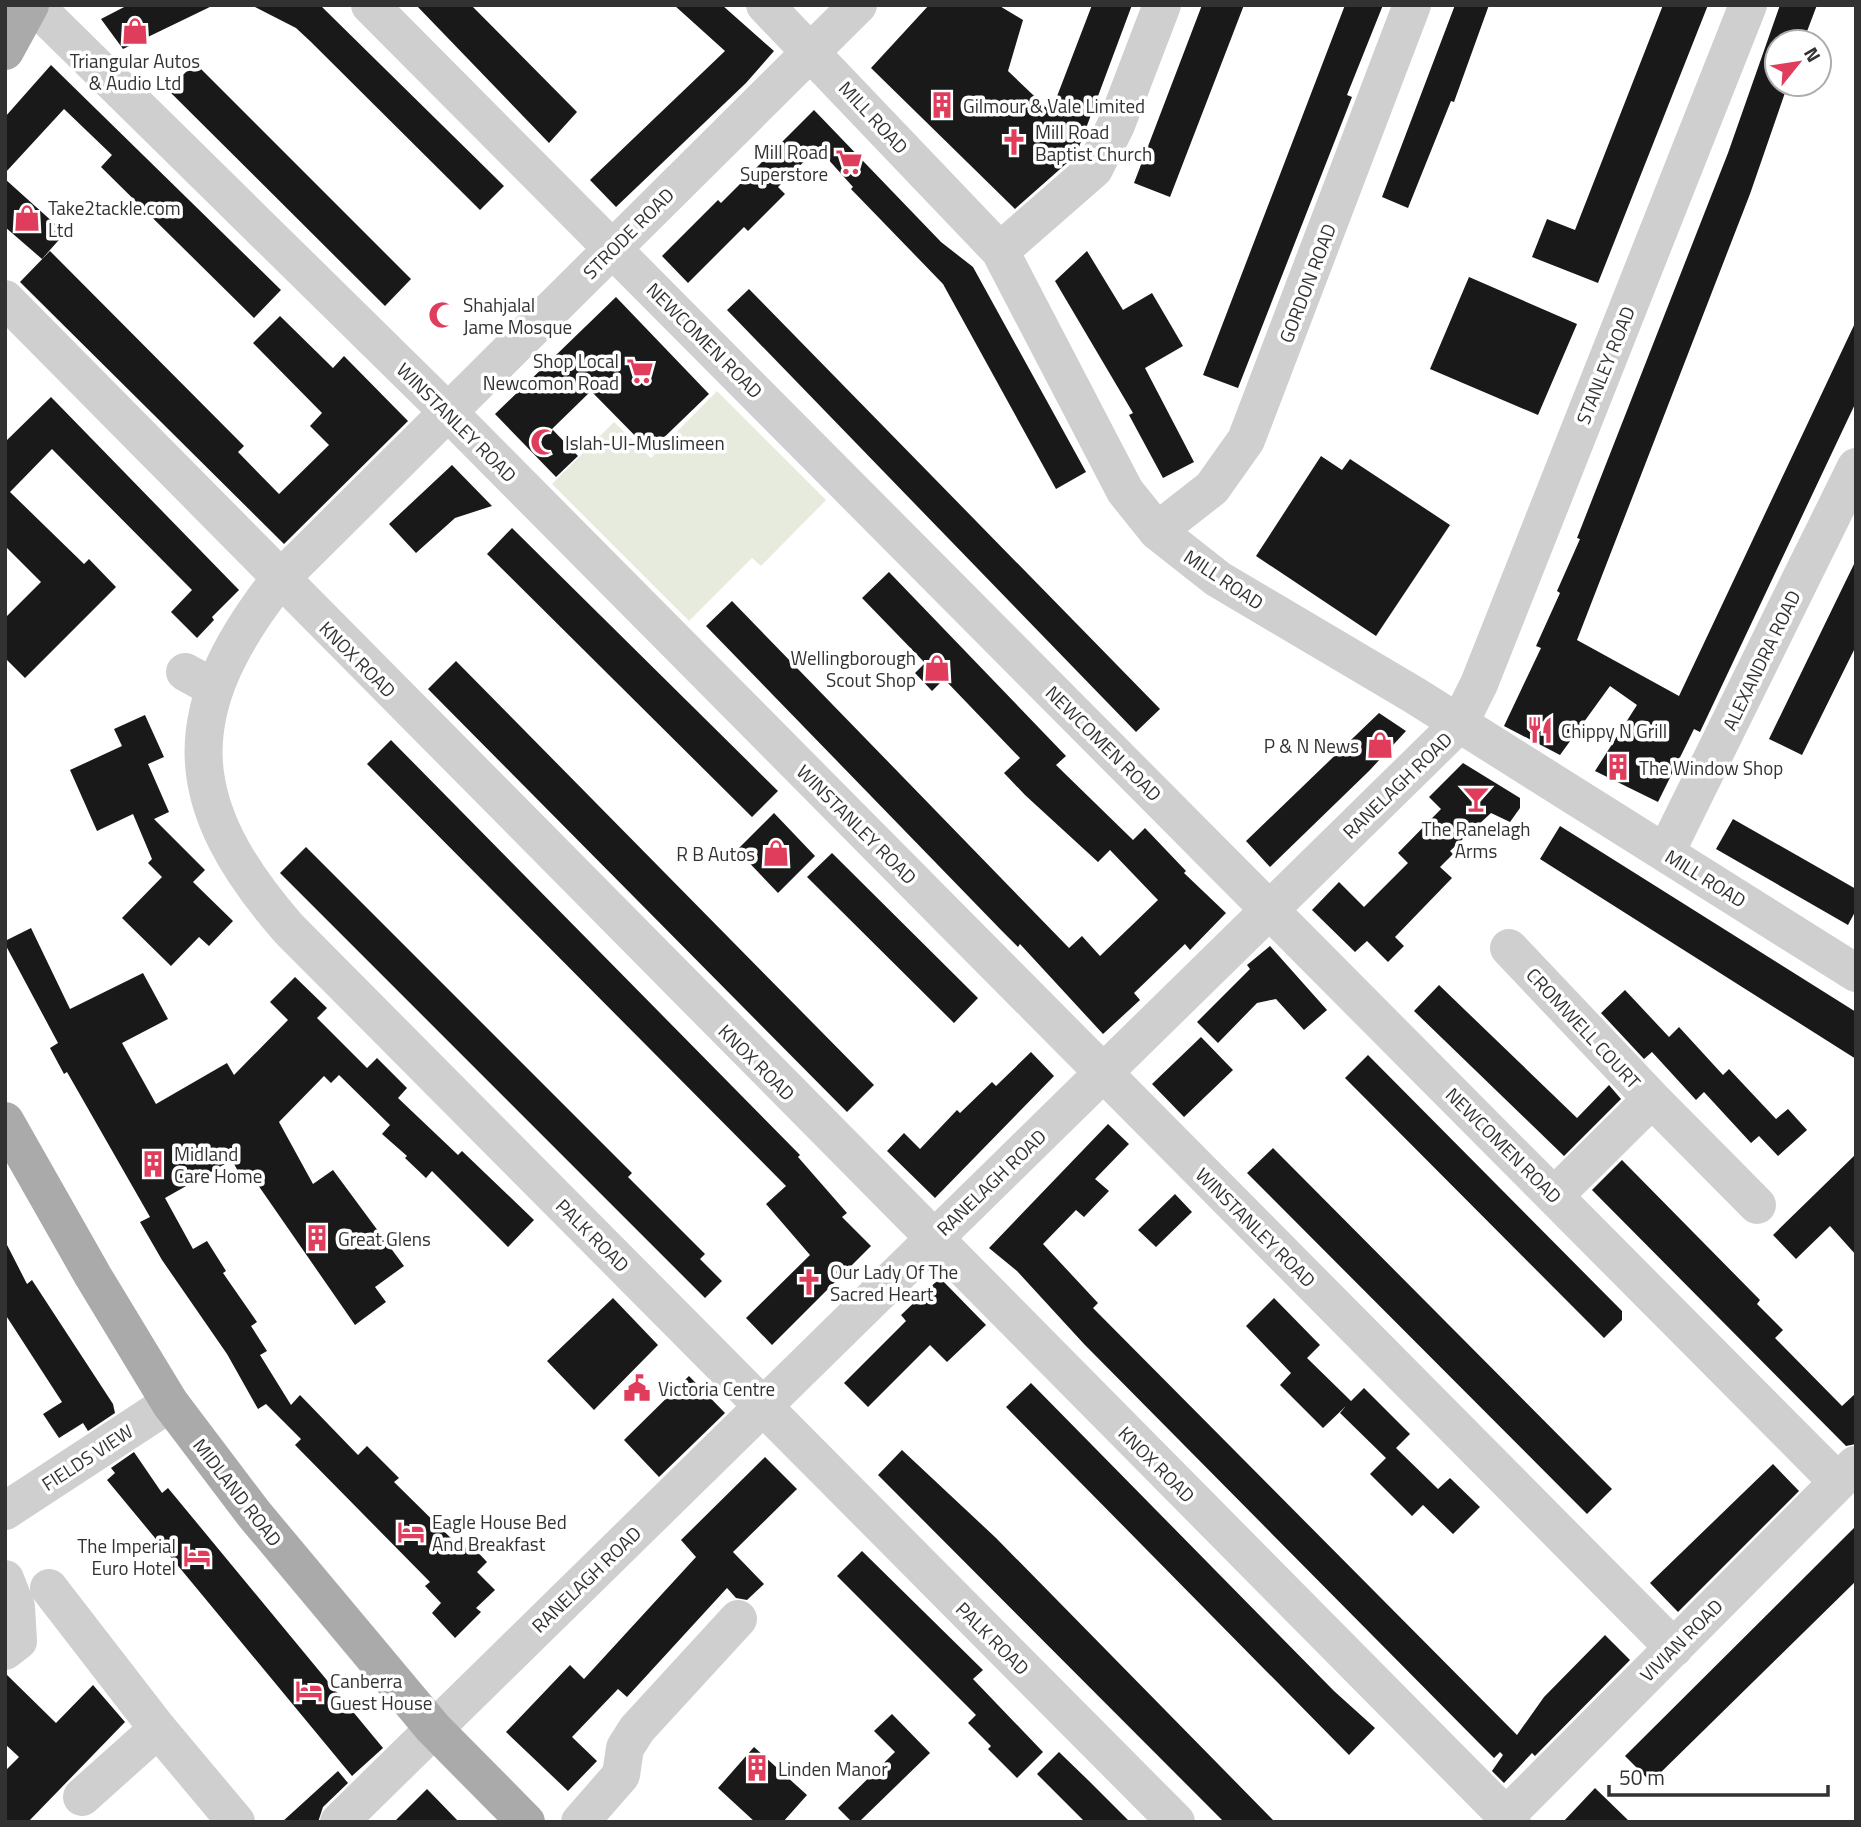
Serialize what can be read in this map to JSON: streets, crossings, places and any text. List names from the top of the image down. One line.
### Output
{"streets":{"main road":["MIDLAND ROAD"],"street":["MILL ROAD","STRODE ROAD","GORDON ROAD","NEWCOMEN ROAD","STANLEY ROAD","WINSTANLEY ROAD","KNOX ROAD","ALEXANDRA ROAD","RANELAGH ROAD","CROMWELL COURT","PALK ROAD","FIELDS VIEW","VIVIAN ROAD"]},"crossings":[["MILL ROAD","STRODE ROAD"],["MILL ROAD","GORDON ROAD"],["MILL ROAD","STANLEY ROAD"],["MILL ROAD","ALEXANDRA ROAD"],["MILL ROAD","RANELAGH ROAD"],["STRODE ROAD","NEWCOMEN ROAD"],["STRODE ROAD","WINSTANLEY ROAD"],["STRODE ROAD","KNOX ROAD"],["STRODE ROAD","PALK ROAD"],["NEWCOMEN ROAD","RANELAGH ROAD"],["NEWCOMEN ROAD","CROMWELL COURT"],["NEWCOMEN ROAD","VIVIAN ROAD"],["STANLEY ROAD","RANELAGH ROAD"],["WINSTANLEY ROAD","RANELAGH ROAD"],["WINSTANLEY ROAD","VIVIAN ROAD"],["KNOX ROAD","RANELAGH ROAD"],["KNOX ROAD","PALK ROAD"],["KNOX ROAD","VIVIAN ROAD"],["RANELAGH ROAD","PALK ROAD"],["RANELAGH ROAD","MIDLAND ROAD"],["FIELDS VIEW","MIDLAND ROAD"]],"places":{"shop":["Triangular Autos & Audio Ltd","Take2tackle.com Ltd","Wellingborough Scout Shop","P & N News","R B Autos"],"building":["Gilmour & Vale Limited","The Window Shop","Midland Care Home","Great Glens","Linden Manor"],"church":["Mill Road Baptist Church","Our Lady Of The Sacred Heart"],"supermarket":["Mill Road Superstore","Shop Local Newcomon Road"],"mosque":["Shahjalal Jame Mosque","Islah-Ul-Muslimeen"],"restaurant":["Chippy N Grill"],"bar":["The Ranelagh Arms"],"public building":["Victoria Centre"],"hotel":["Eagle House Bed And Breakfast","The Imperial Euro Hotel","Canberra Guest House"]},"scale_bar":"50 m","north":"top right"}
